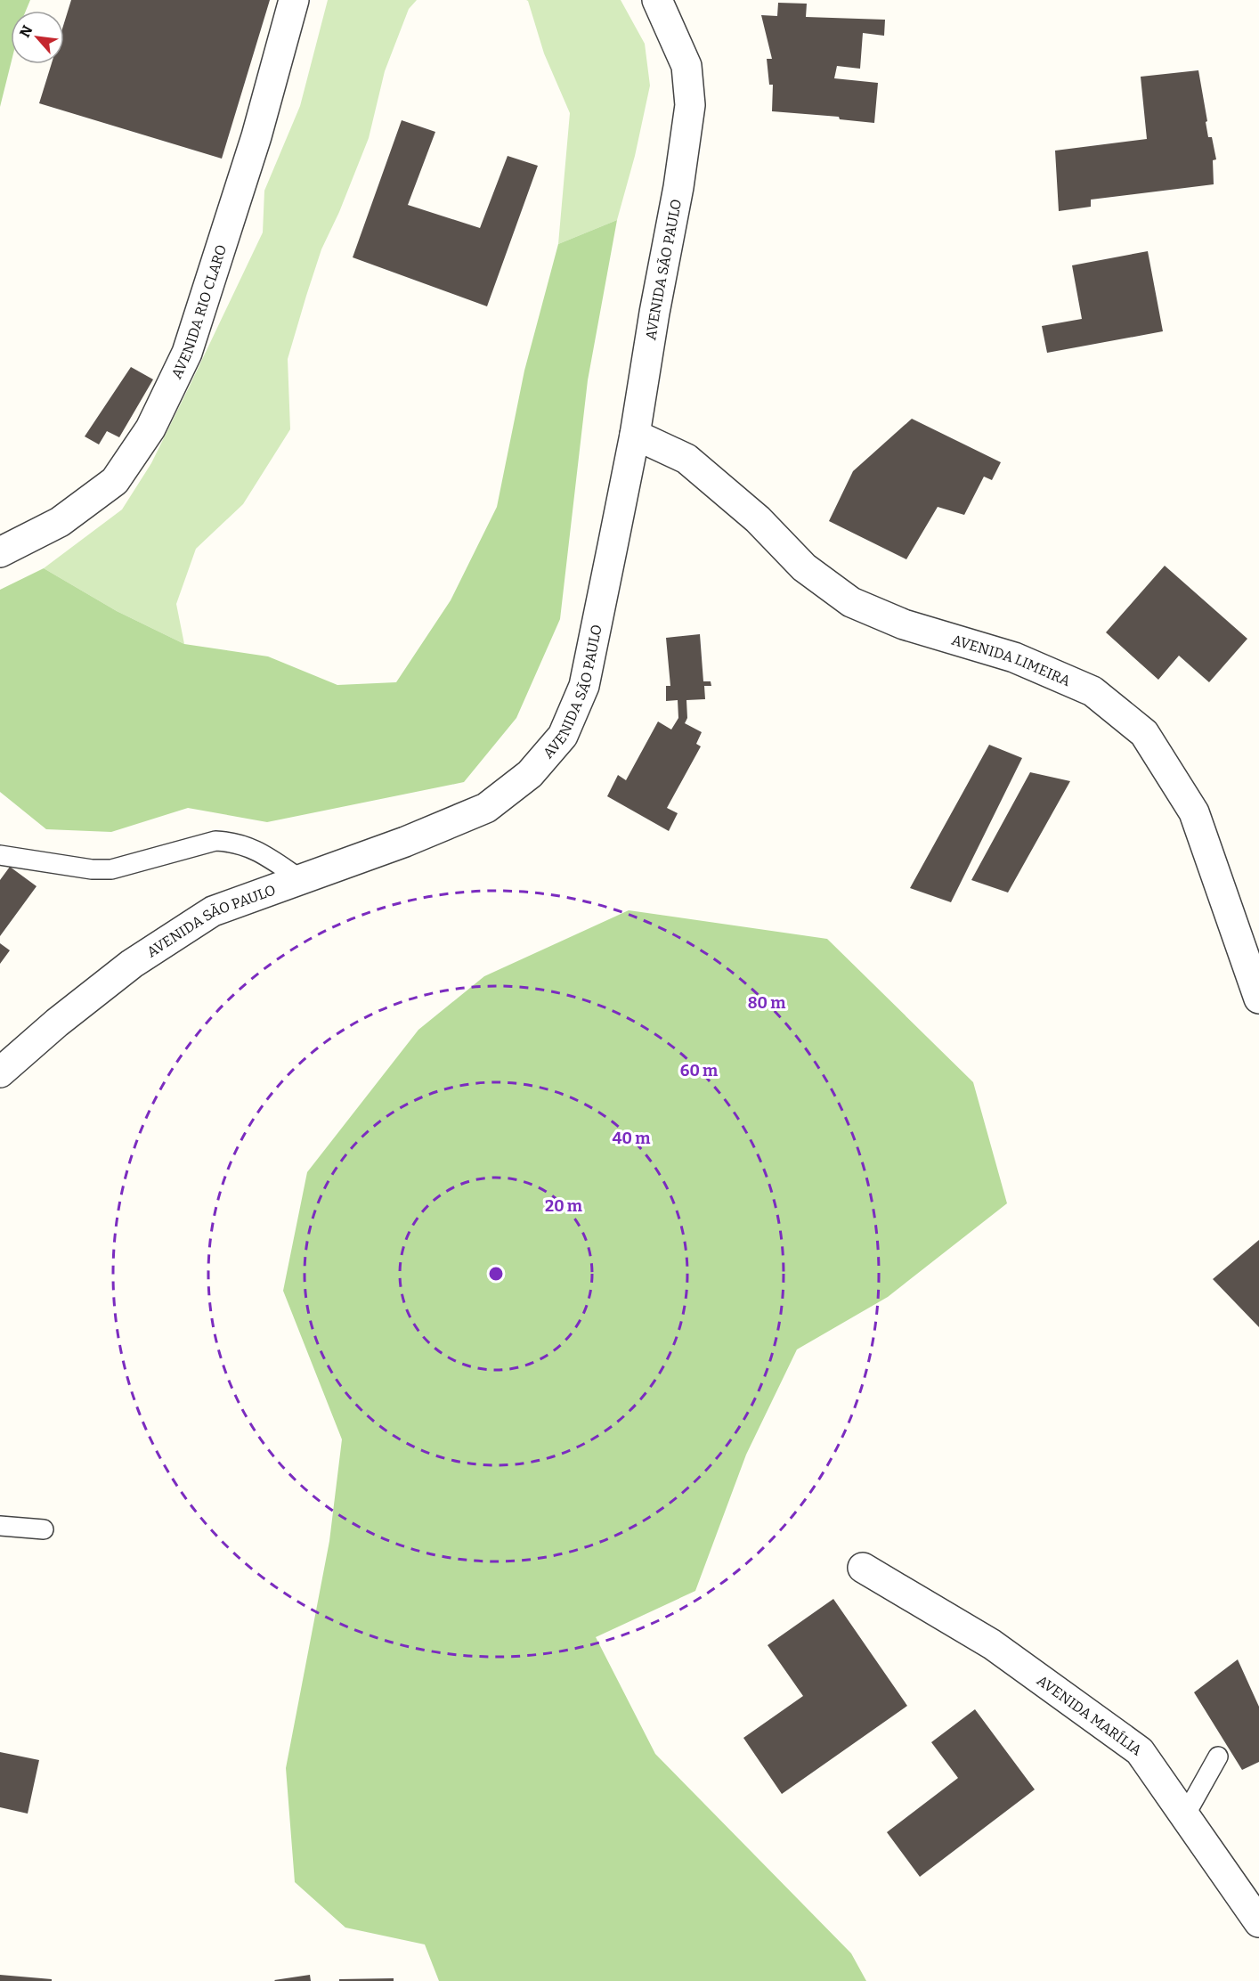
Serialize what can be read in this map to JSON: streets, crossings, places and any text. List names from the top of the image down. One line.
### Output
{"streets":{"street":["AVENIDA SÃO PAULO","AVENIDA RIO CLARO","AVENIDA LIMEIRA","AVENIDA MARÍLIA"]},"crossings":[["AVENIDA SÃO PAULO","AVENIDA LIMEIRA"]],"north":"top left","rings":["80 m","60 m","40 m","20 m"]}
